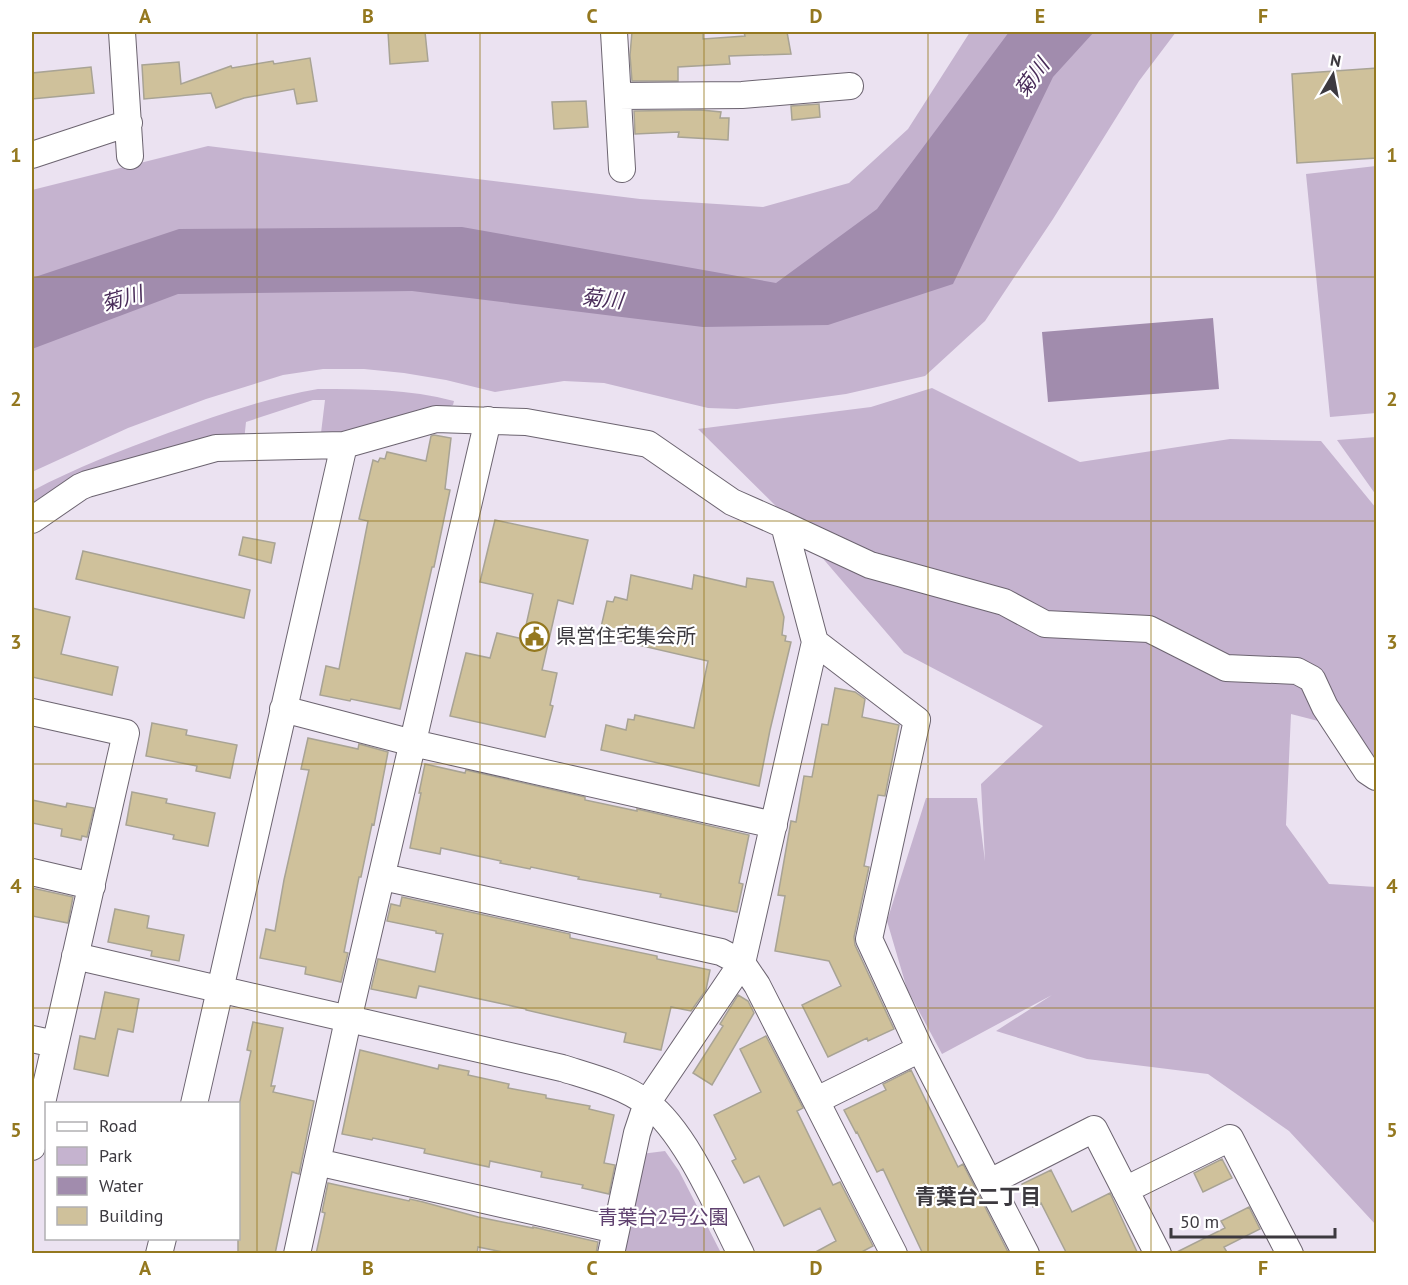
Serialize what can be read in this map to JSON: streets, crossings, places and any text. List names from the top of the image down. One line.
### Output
{"districts":["青葉台二丁目"],"water":["菊川"],"parks":["青葉台2号公園"],"places":{"public building":["県営住宅集会所"]},"legend":["Road","Park","Water","Building"],"scale_bar":"50 m","north":"top","grid":{"columns":["A","B","C","D","E","F"],"rows":["1","2","3","4","5"]}}
